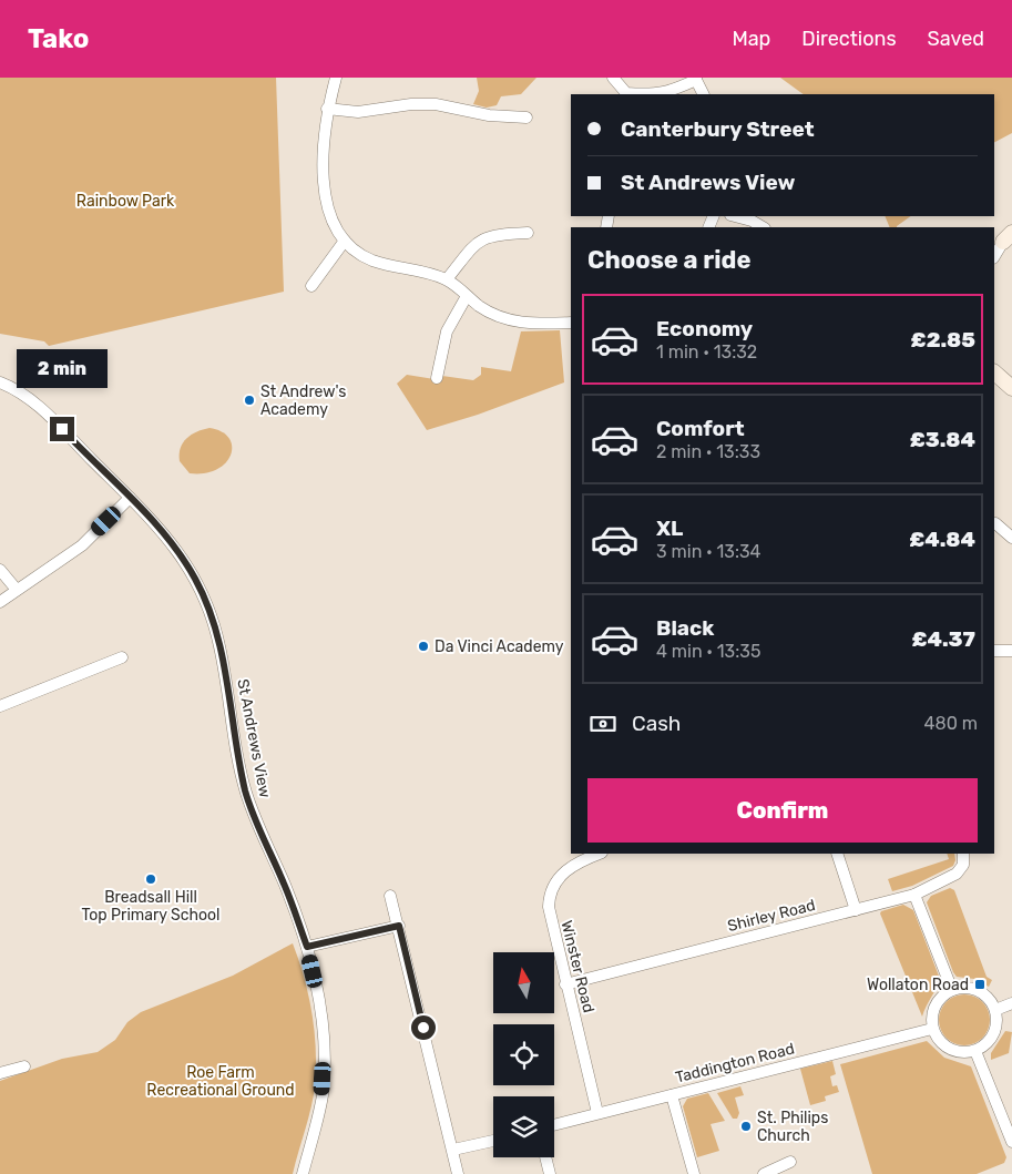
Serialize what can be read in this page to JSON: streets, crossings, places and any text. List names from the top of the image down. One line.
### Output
{"streets":{"street":["St Andrews View","Shirley Road","Winster Road","Taddington Road"]},"crossings":[["Shirley Road","Winster Road"],["Winster Road","Taddington Road"]],"parks":["Rainbow Park","Roe Farm Recreational Ground"],"places":{"other":["St Andrew's Academy","Da Vinci Academy","Breadsall Hill Top Primary School","St. Philips Church"],"transit":["Wollaton Road"]},"north":"top","page":{"header":"Tako","nav":["Map","Directions","Saved"],"banner":["Canterbury Street","St Andrews View"],"heading":"Choose a ride","list":[{"name":"Economy","note":"1 min · 13:32","value":"£2.85"},{"name":"Comfort","note":"2 min · 13:33","value":"£3.84"},{"name":"XL","note":"3 min · 13:34","value":"£4.84"},{"name":"Black","note":"4 min · 13:35","value":"£4.37"}],"bubble":"2 min","pay":["Cash","480 m"],"buttons":"Confirm"}}
